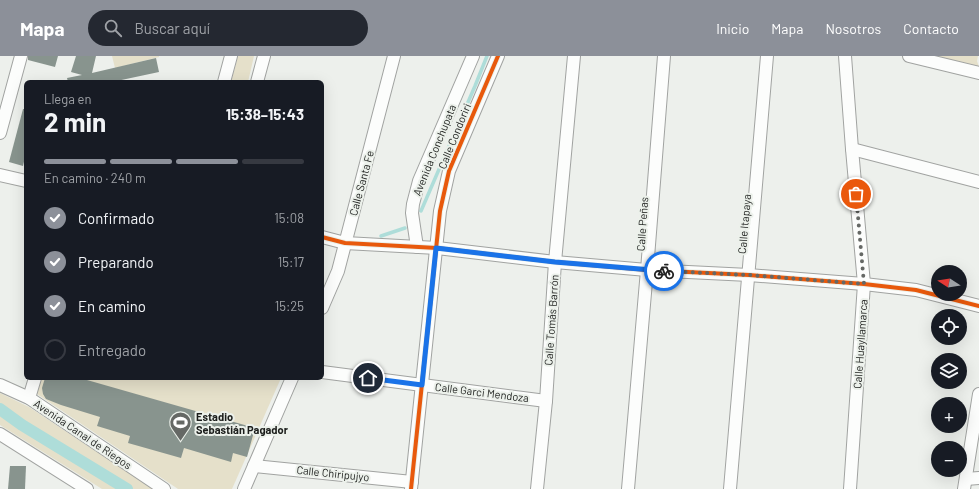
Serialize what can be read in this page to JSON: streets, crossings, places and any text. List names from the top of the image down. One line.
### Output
{"streets":{"street":["Calle Condoriri","Avenida Conchupata","Calle Santa Fe","Calle Peñas","Calle Itapaya","Calle Tomás Barrón","Calle Huayllamarca","Calle Garci Mendoza","Avenida Canal de Riegos","Calle Chiripujyo"]},"crossings":[["Calle Condoriri","Calle Garci Mendoza"],["Calle Condoriri","Calle Chiripujyo"],["Calle Tomás Barrón","Calle Garci Mendoza"]],"places":{"sports":["Estadio Sebastián Pagador"]},"north":"left","page":{"header":"Mapa","search":"Buscar aquí","nav":["Inicio","Mapa","Nosotros","Contacto"],"heading":["2 min","Llega en","15:38–15:43"],"bar":"En camino · 240 m","list":[["Confirmado","15:08"],["Preparando","15:17"],["En camino","15:25"],"Entregado"],"map_buttons":["+","−"]}}
